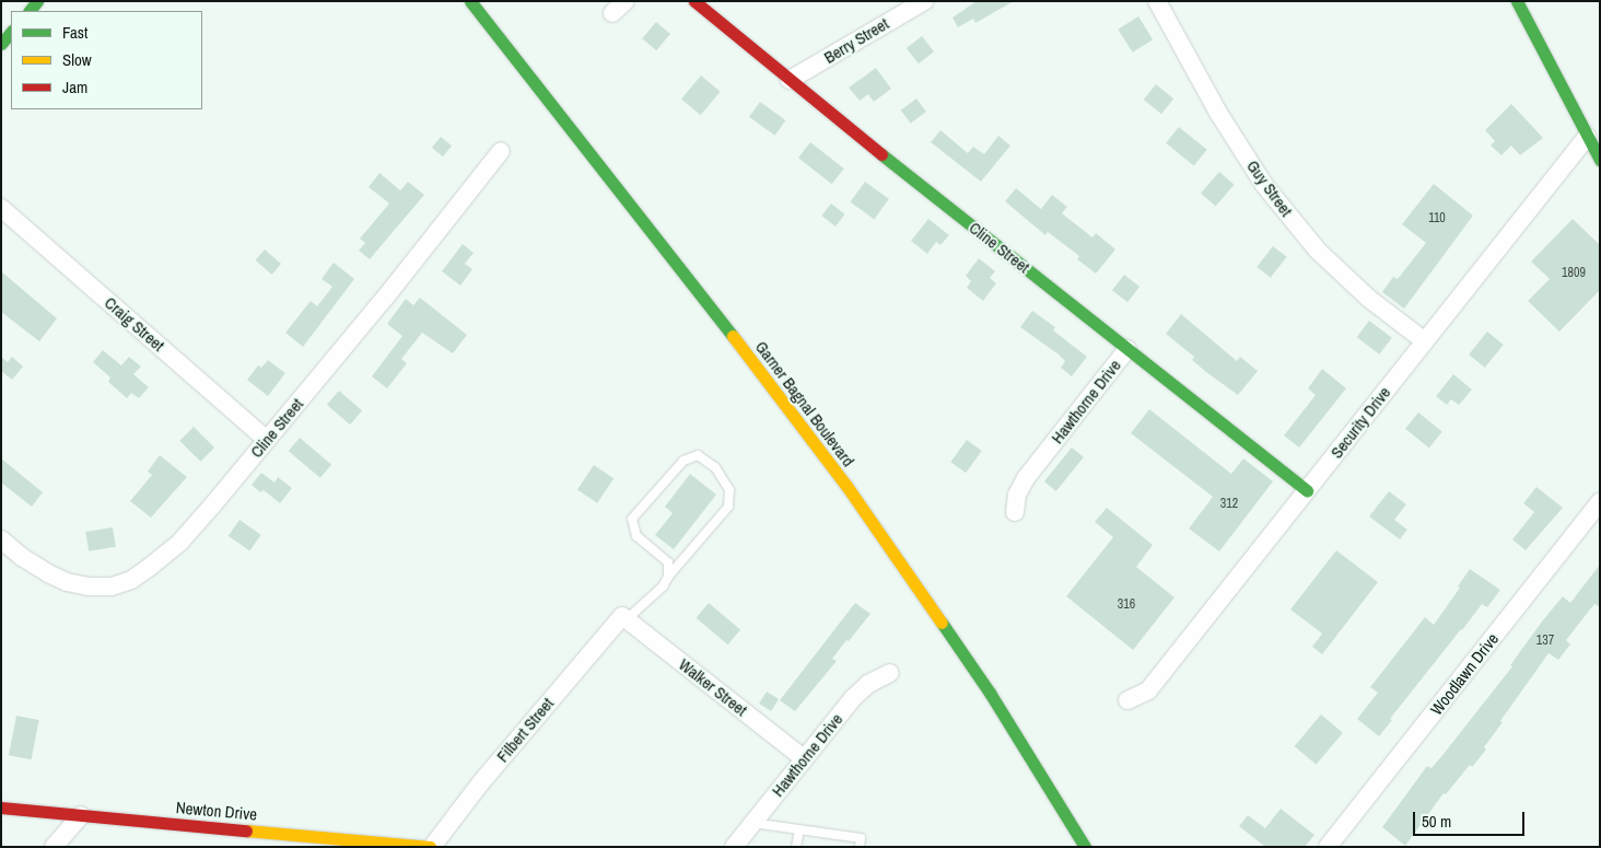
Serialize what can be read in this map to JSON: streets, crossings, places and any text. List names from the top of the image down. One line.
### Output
{"streets":{"main road":["Cline Street","Garner Bagnal Boulevard","Newton Drive"],"street":["Berry Street","Guy Street","Craig Street","Hawthorne Drive","Security Drive","Woodlawn Drive","Walker Street","Filbert Street"]},"crossings":[["Berry Street","Cline Street"],["Guy Street","Security Drive"],["Cline Street","Craig Street"],["Cline Street","Hawthorne Drive"],["Cline Street","Security Drive"],["Hawthorne Drive","Walker Street"],["Walker Street","Filbert Street"],["Filbert Street","Newton Drive"]],"house_numbers":["110","1809","312","316","137"],"legend":["Fast","Slow","Jam"],"scale_bar":"50 m"}
